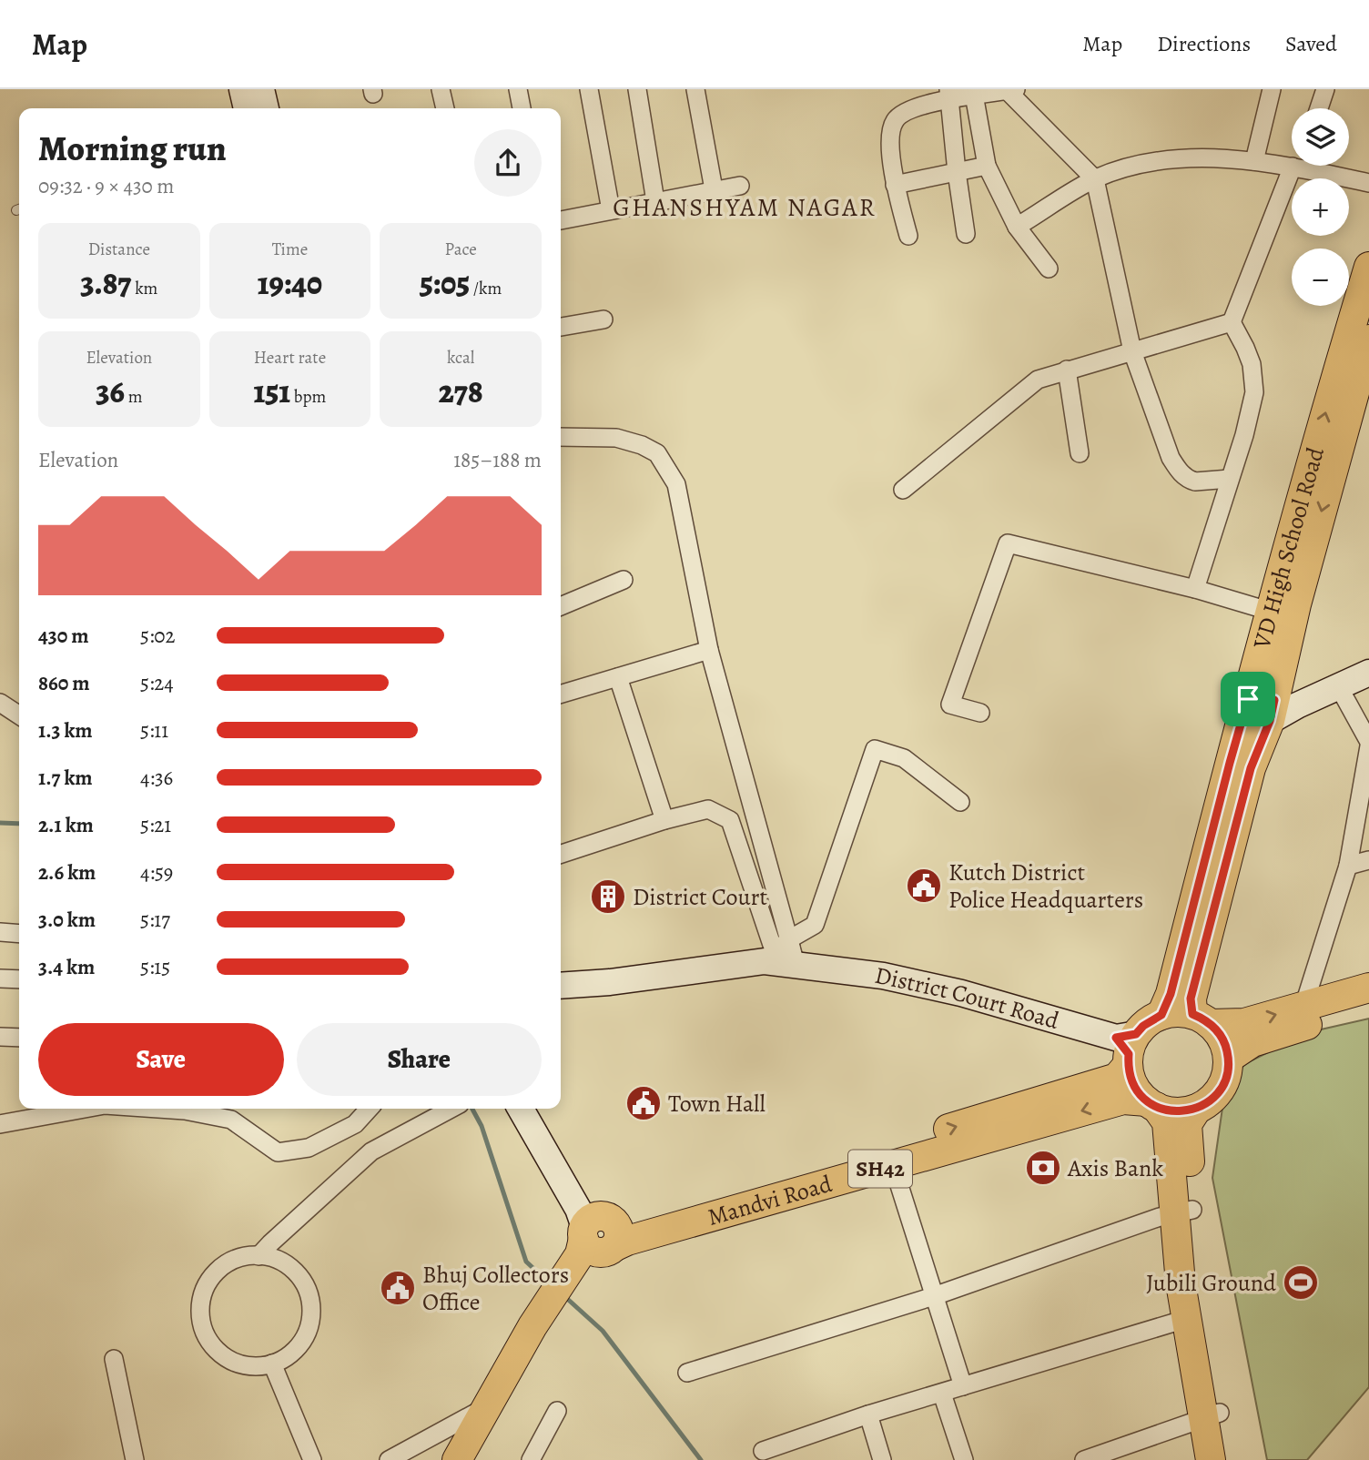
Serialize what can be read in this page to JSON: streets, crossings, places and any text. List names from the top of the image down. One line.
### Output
{"streets":{"main road":["VD High School Road","SH42","Mandvi Road"],"street":["District Court Road"]},"crossings":[["VD High School Road","District Court Road"],["VD High School Road","Mandvi Road"],["District Court Road","Mandvi Road"]],"districts":["GHANSHYAM NAGAR"],"places":{"public building":["Kutch District Police Headquarters","Town Hall","Bhuj Collectors Office"],"building":["District Court"],"bank":["Axis Bank"],"sports":["Jubili Ground"]},"page":{"header":"Map","nav":["Map","Directions","Saved"],"map_buttons":["+","−"],"heading":["Morning run","09:32 · 9 × 430 m"],"stats":[["Distance","3.87 km"],["Time","19:40"],["Pace","5:05 /km"],["Elevation","36 m"],["Heart rate","151 bpm"],["kcal","278"]],"chart":["Elevation","185–188 m"],"list":[{"name":"430 m","note":"5:02"},{"name":"860 m","note":"5:24"},{"name":"1.3 km","note":"5:11"},{"name":"1.7 km","note":"4:36"},{"name":"2.1 km","note":"5:21"},{"name":"2.6 km","note":"4:59"},{"name":"3.0 km","note":"5:17"},{"name":"3.4 km","note":"5:15"}],"buttons":["Save","Share"]}}
